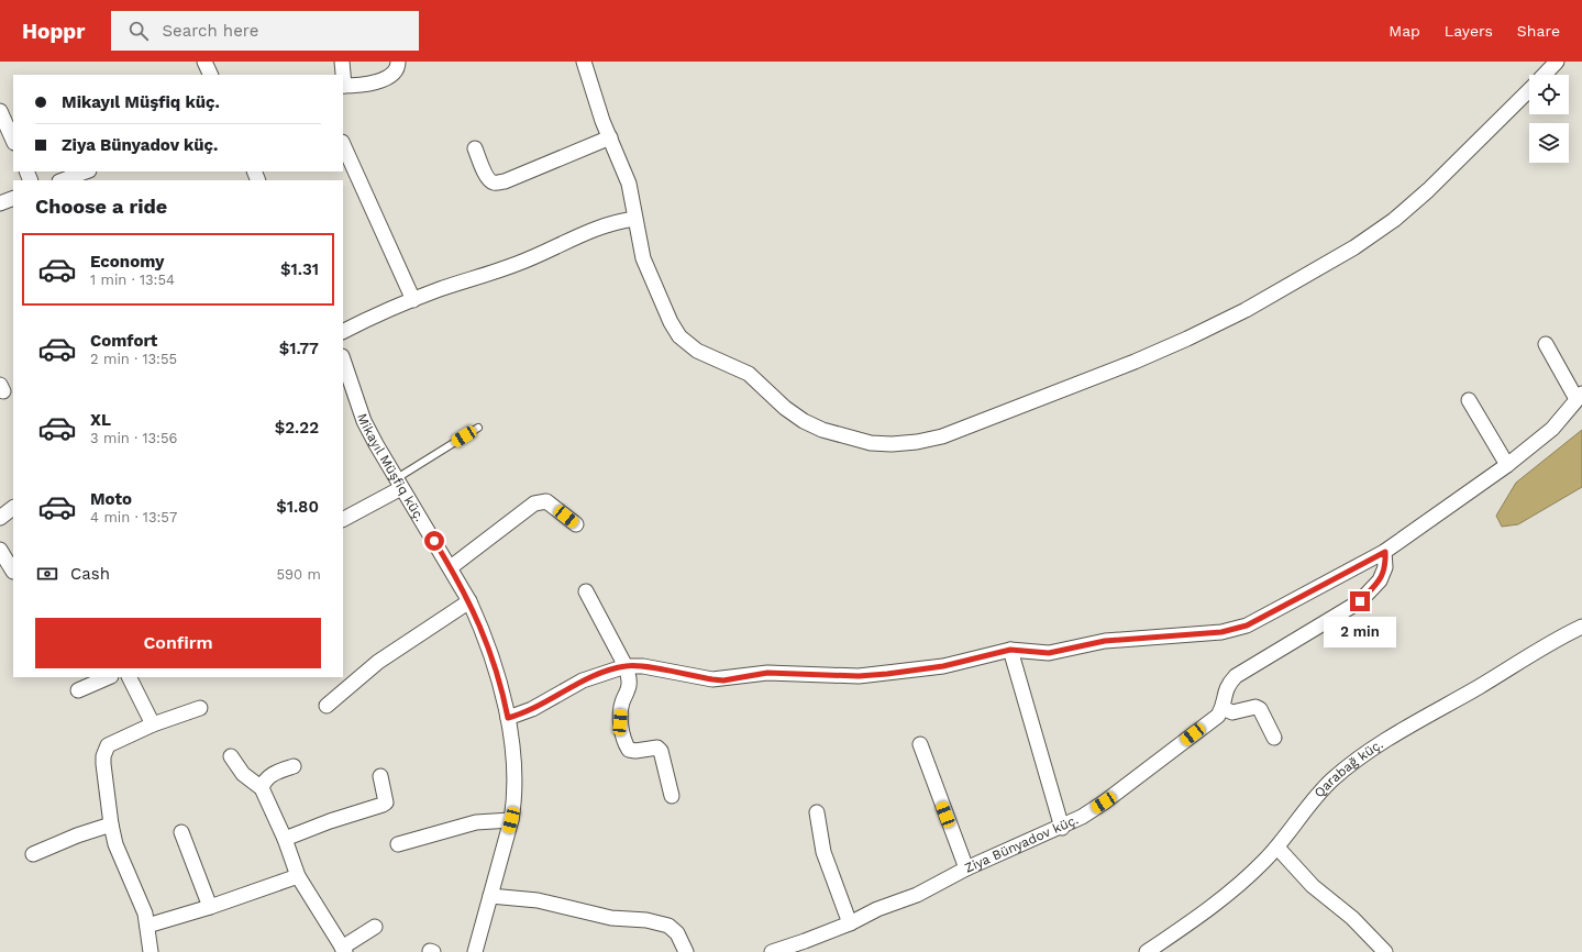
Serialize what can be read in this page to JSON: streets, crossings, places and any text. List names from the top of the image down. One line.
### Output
{"streets":{"street":["Mikayıl Müşfiq küç.","Qarabağ küç.","Ziya Bünyadov küç."]},"page":{"header":"Hoppr","search":"Search here","nav":["Map","Layers","Share"],"banner":["Mikayıl Müşfiq küç.","Ziya Bünyadov küç."],"heading":"Choose a ride","list":[{"name":"Economy","note":"1 min · 13:54","value":"$1.31"},{"name":"Comfort","note":"2 min · 13:55","value":"$1.77"},{"name":"XL","note":"3 min · 13:56","value":"$2.22"},{"name":"Moto","note":"4 min · 13:57","value":"$1.80"}],"pay":["Cash","590 m"],"buttons":"Confirm","bubble":"2 min"}}
